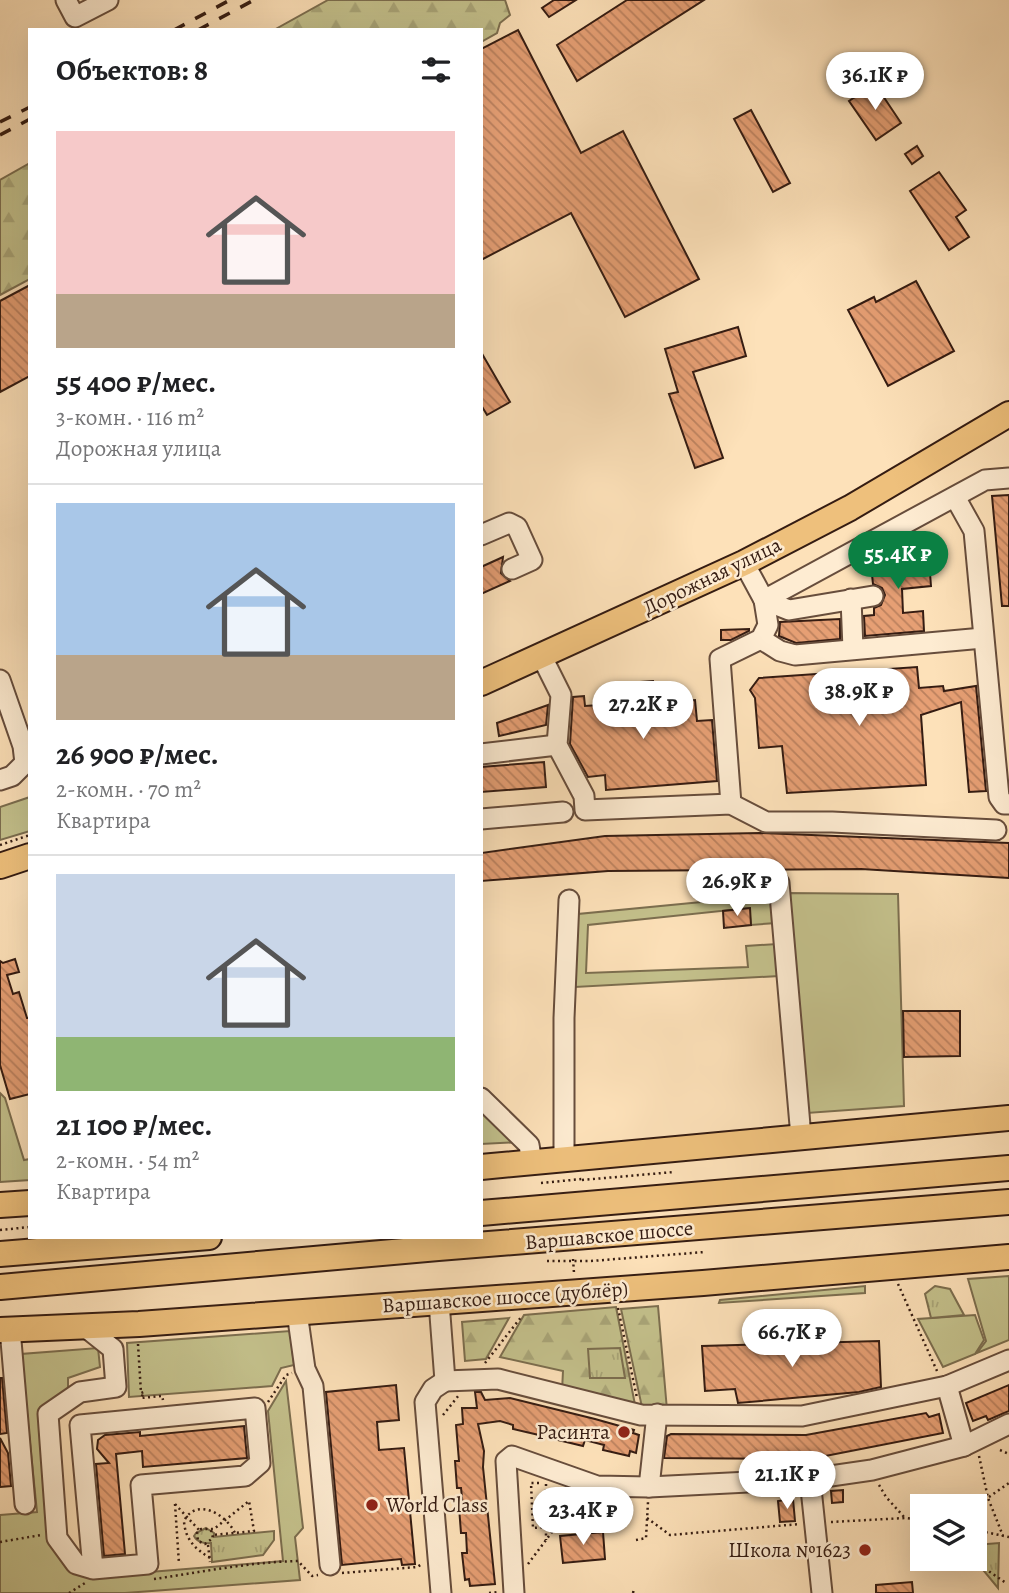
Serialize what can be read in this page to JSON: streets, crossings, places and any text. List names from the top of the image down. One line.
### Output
{"streets":{"main road":["Дорожная улица","Варшавское шоссе","Варшавское шоссе (дублёр)"]},"places":["Расинта","World Class","Школа №1623"],"page":{"heading":"Объектов: 8","price":["36.1K ₽","55.4K ₽","38.9K ₽","27.2K ₽","26.9K ₽","66.7K ₽","21.1K ₽","23.4K ₽"],"list":[{"name":"55 400 ₽/мес.","note":"3-комн. · 116 m² · Дорожная улица"},{"name":"26 900 ₽/мес.","note":"2-комн. · 70 m² · Квартира"},{"name":"21 100 ₽/мес.","note":"2-комн. · 54 m² · Квартира"}]}}
